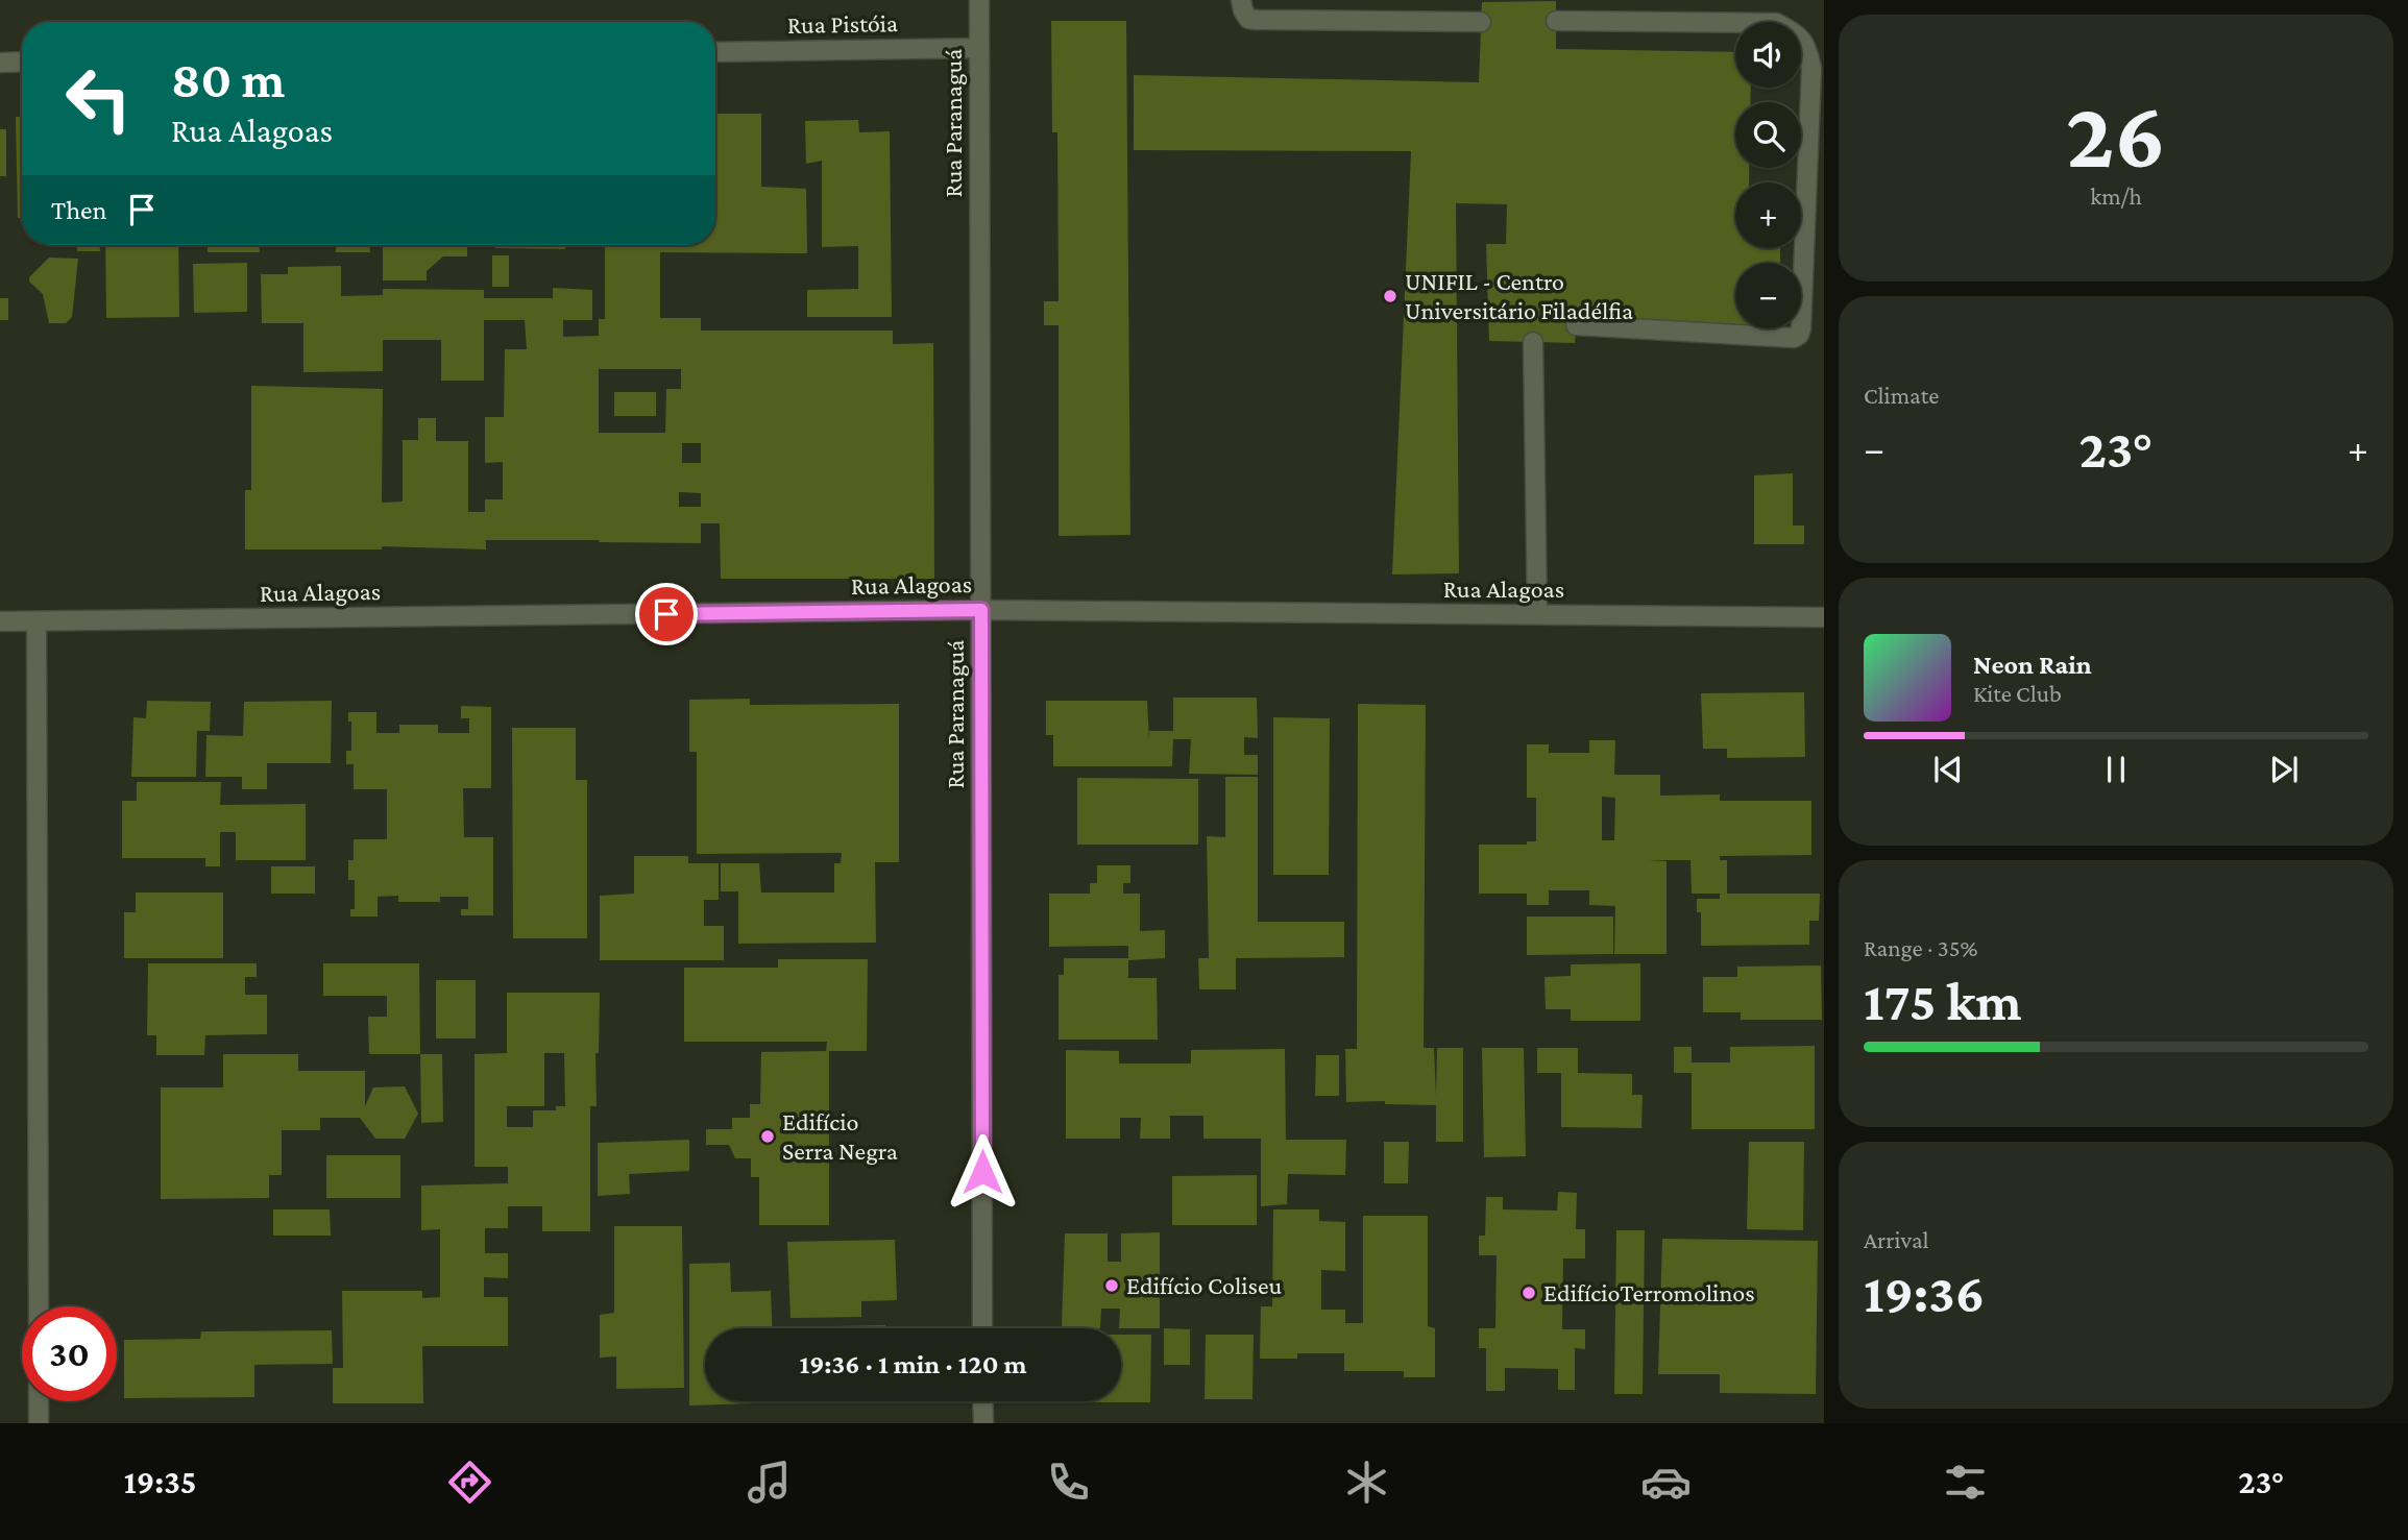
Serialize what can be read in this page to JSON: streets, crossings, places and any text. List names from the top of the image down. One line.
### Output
{"streets":{"street":["Rua Pistóia","Rua Paranaguá","Rua Alagoas"]},"crossings":[["Rua Pistóia","Rua Paranaguá"],["Rua Paranaguá","Rua Alagoas"]],"places":["UNIFIL - Centro Universitário Filadélfia","Edifício Serra Negra","Edifício Coliseu","EdifícioTerromolinos"],"page":{"tile":[["26","km/h"],"Climate",["Range · 35%","175 km"],["Arrival","19:36"]],"map_buttons":["+","−"],"turn":["80 m","Rua Alagoas"],"then":"Then","heat":["−","23°","+"],"song":["Neon Rain","Kite Club"],"limit":"30","trip":"19:36 · 1 min · 120 m","tabs":["19:35","23°"]}}
